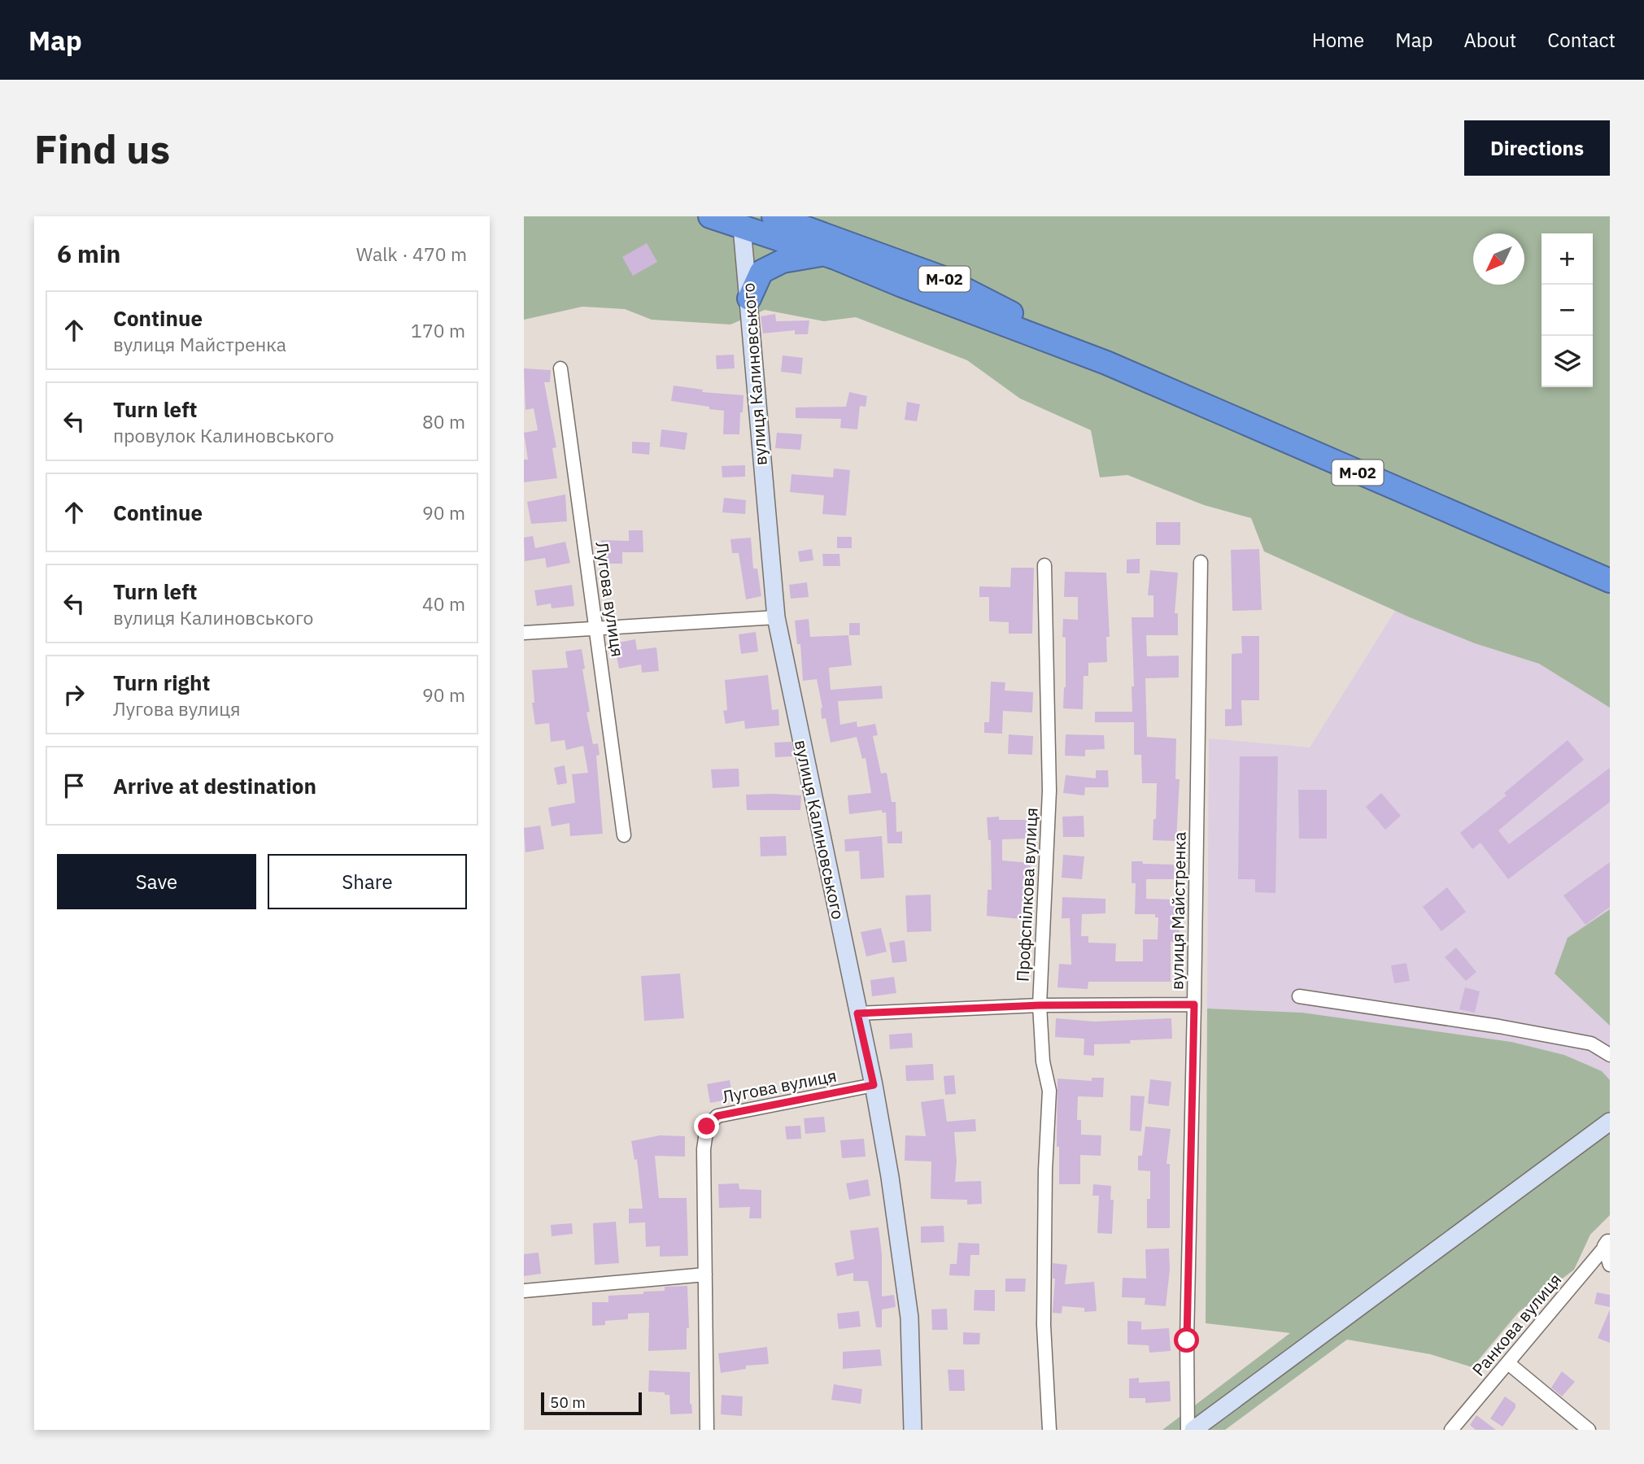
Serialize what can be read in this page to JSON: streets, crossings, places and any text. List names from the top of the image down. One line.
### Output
{"streets":{"highway":["М-02"],"main road":["вулиця Калиновського"],"street":["Лугова вулиця","Профспілкова вулиця","вулиця Майстренка","Ранкова вулиця"]},"crossings":[["М-02","вулиця Калиновського"],["вулиця Калиновського","Лугова вулиця"]],"scale_bar":"50 m","north":"bottom left","page":{"header":"Map","nav":["Home","Map","About","Contact"],"buttons":["Directions",["Save","Share"]],"title":"Find us","heading":["6 min","Walk · 470 m"],"map_buttons":["+","−"],"list":[["Continue","вулиця Майстренка","170 m"],["Turn left","провулок Калиновського","80 m"],["Continue","90 m"],["Turn left","вулиця Калиновського","40 m"],["Turn right","Лугова вулиця","90 m"],"Arrive at destination"],"scale":"50 m"}}
